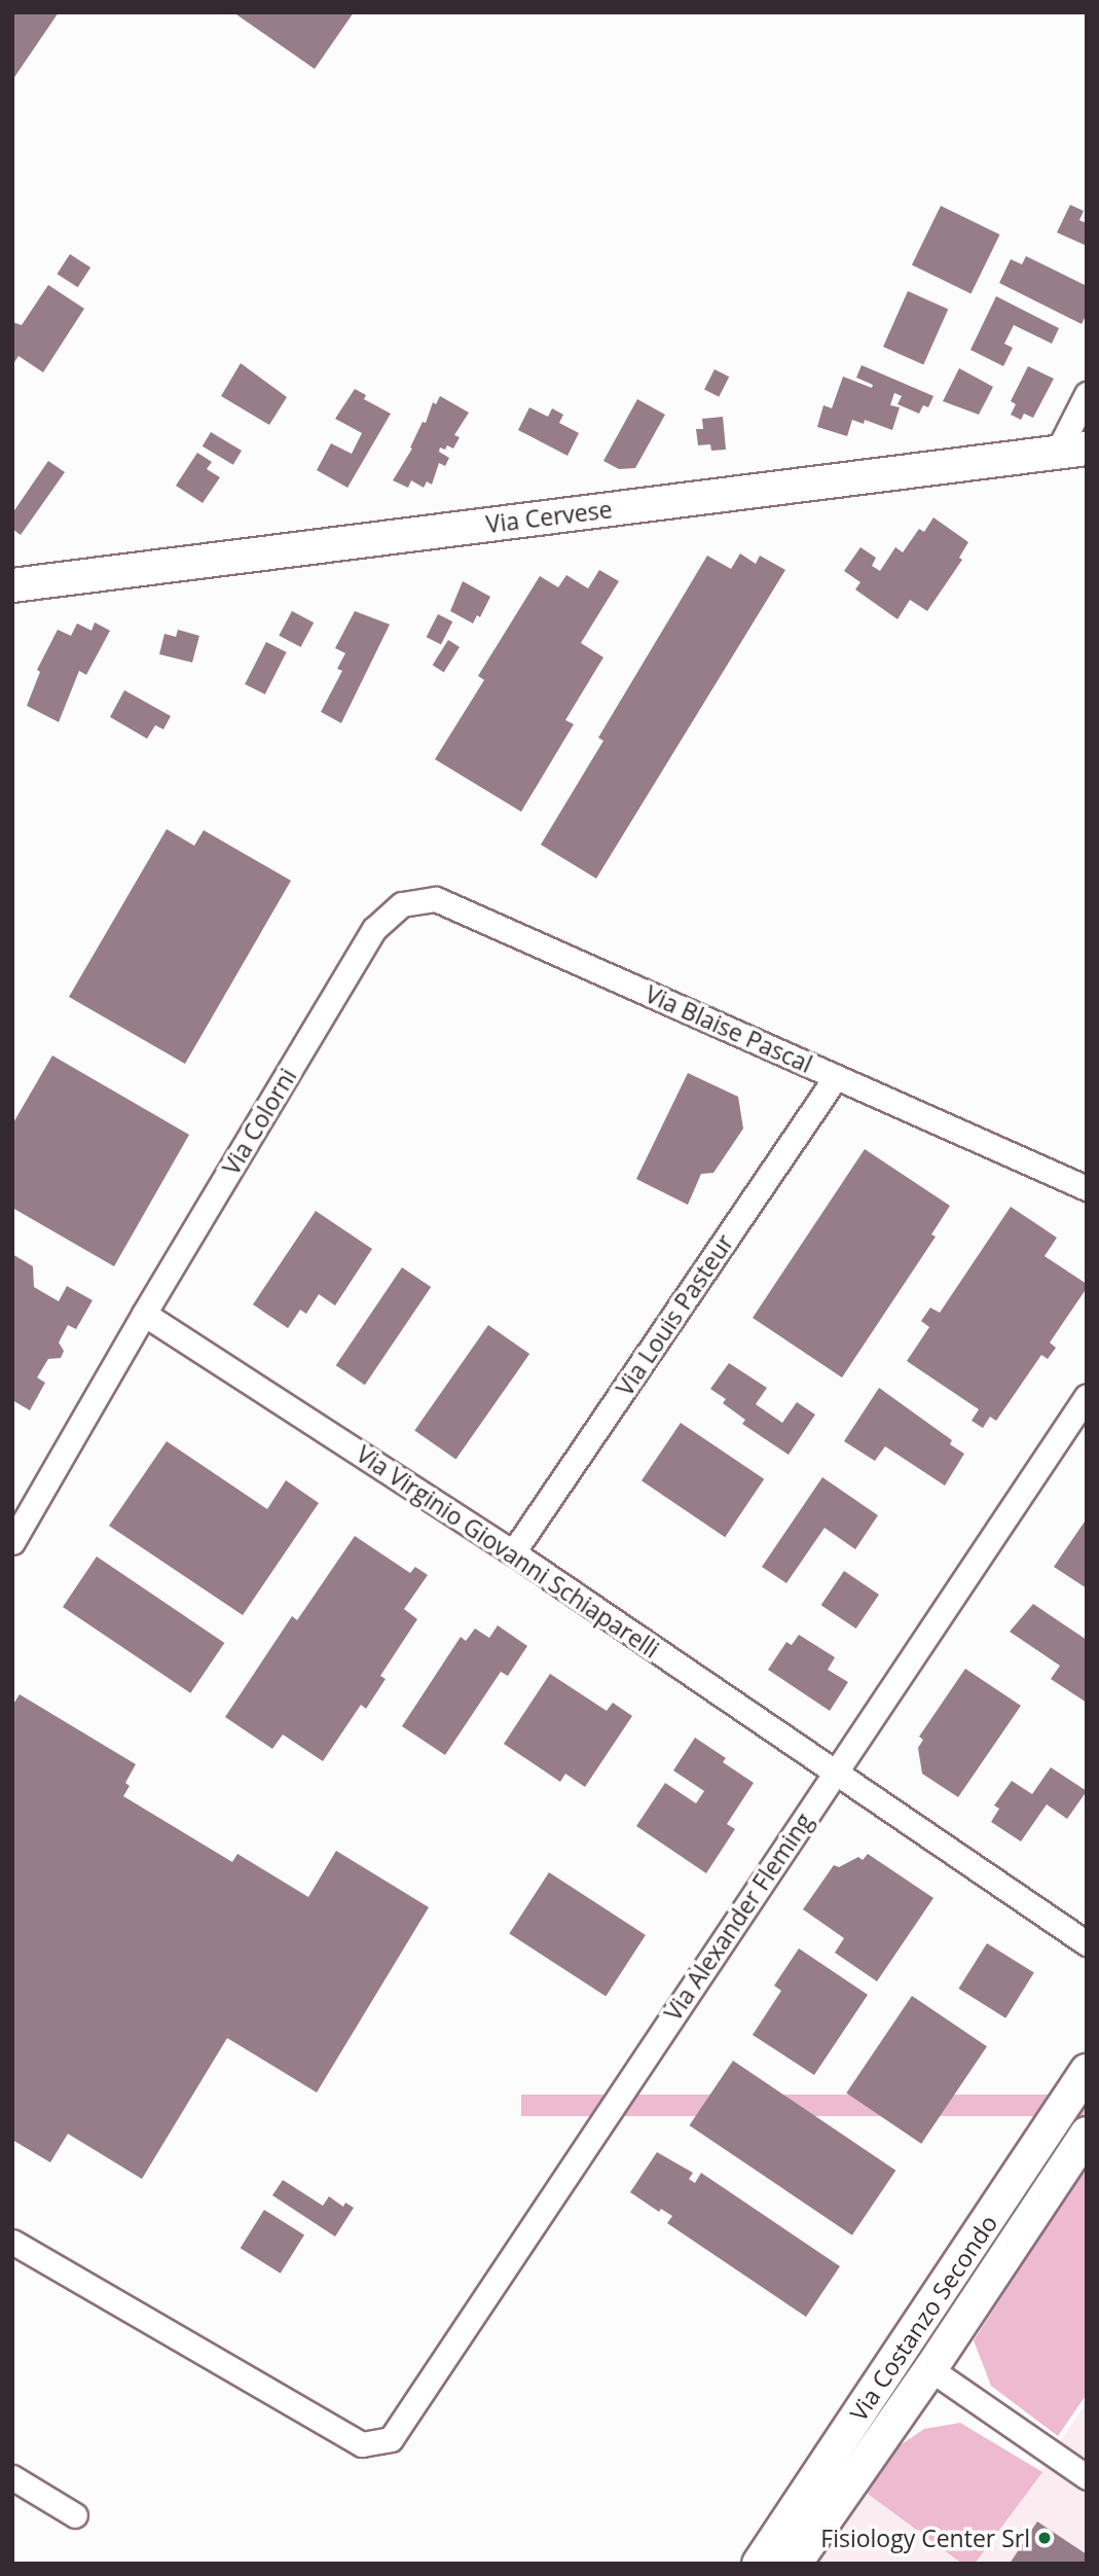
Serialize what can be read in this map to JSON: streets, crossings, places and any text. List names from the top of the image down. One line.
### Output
{"streets":{"street":["Via Cervese","Via Blaise Pascal","Via Colorni","Via Louis Pasteur","Via Virginio Giovanni Schiaparelli","Via Alexander Fleming","Via Costanzo Secondo"]},"crossings":[["Via Blaise Pascal","Via Colorni"],["Via Blaise Pascal","Via Louis Pasteur"],["Via Colorni","Via Virginio Giovanni Schiaparelli"],["Via Louis Pasteur","Via Virginio Giovanni Schiaparelli"],["Via Virginio Giovanni Schiaparelli","Via Alexander Fleming"]],"places":["Fisiology Center Srl"]}
